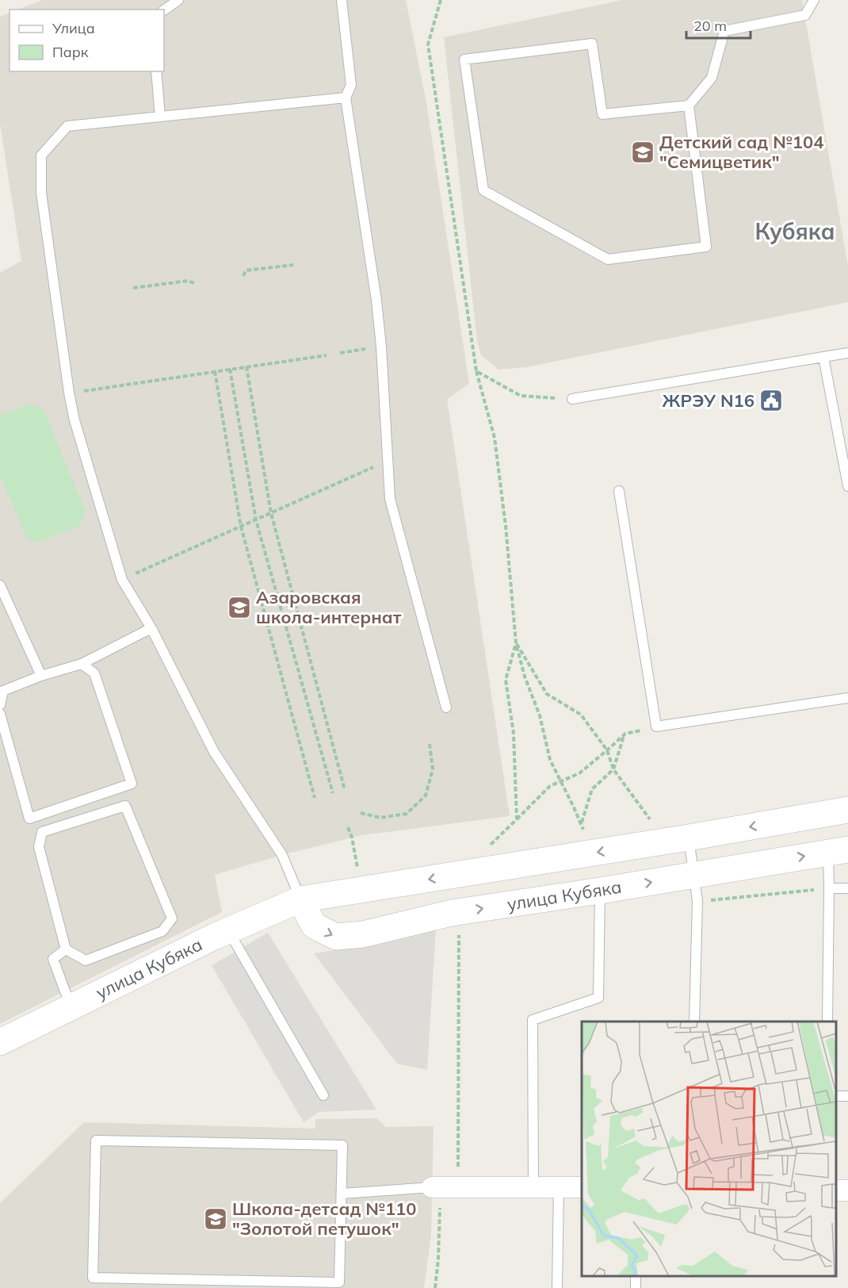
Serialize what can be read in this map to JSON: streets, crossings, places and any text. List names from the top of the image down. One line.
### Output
{"streets":{"street":["улица Кубяка"]},"districts":["Кубяка"],"places":{"school or university":["Детский сад №104 \"Семицветик\"","Азаровская школа-интернат","Школа-детсад №110 \"Золотой петушок\""],"public building":["ЖРЭУ N16"]},"legend":["Улица","Парк"],"scale_bar":"20 m"}
